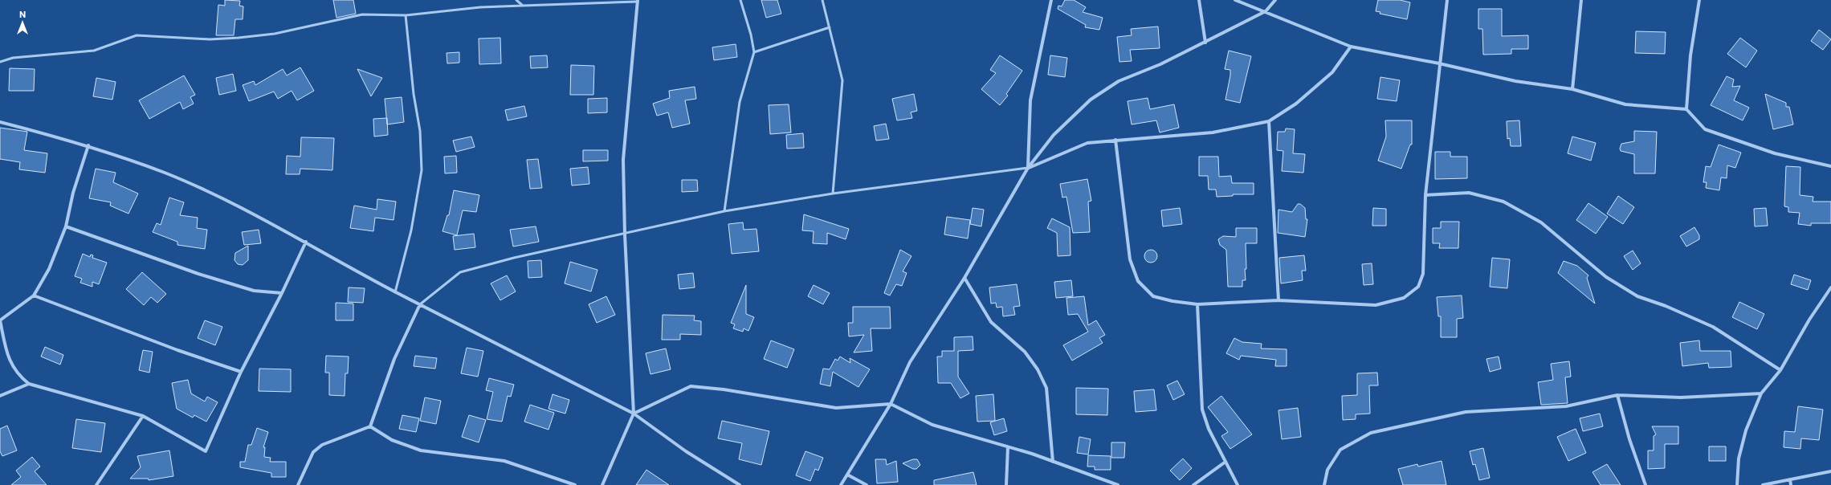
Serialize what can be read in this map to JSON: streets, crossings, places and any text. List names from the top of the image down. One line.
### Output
{"north":"top"}
